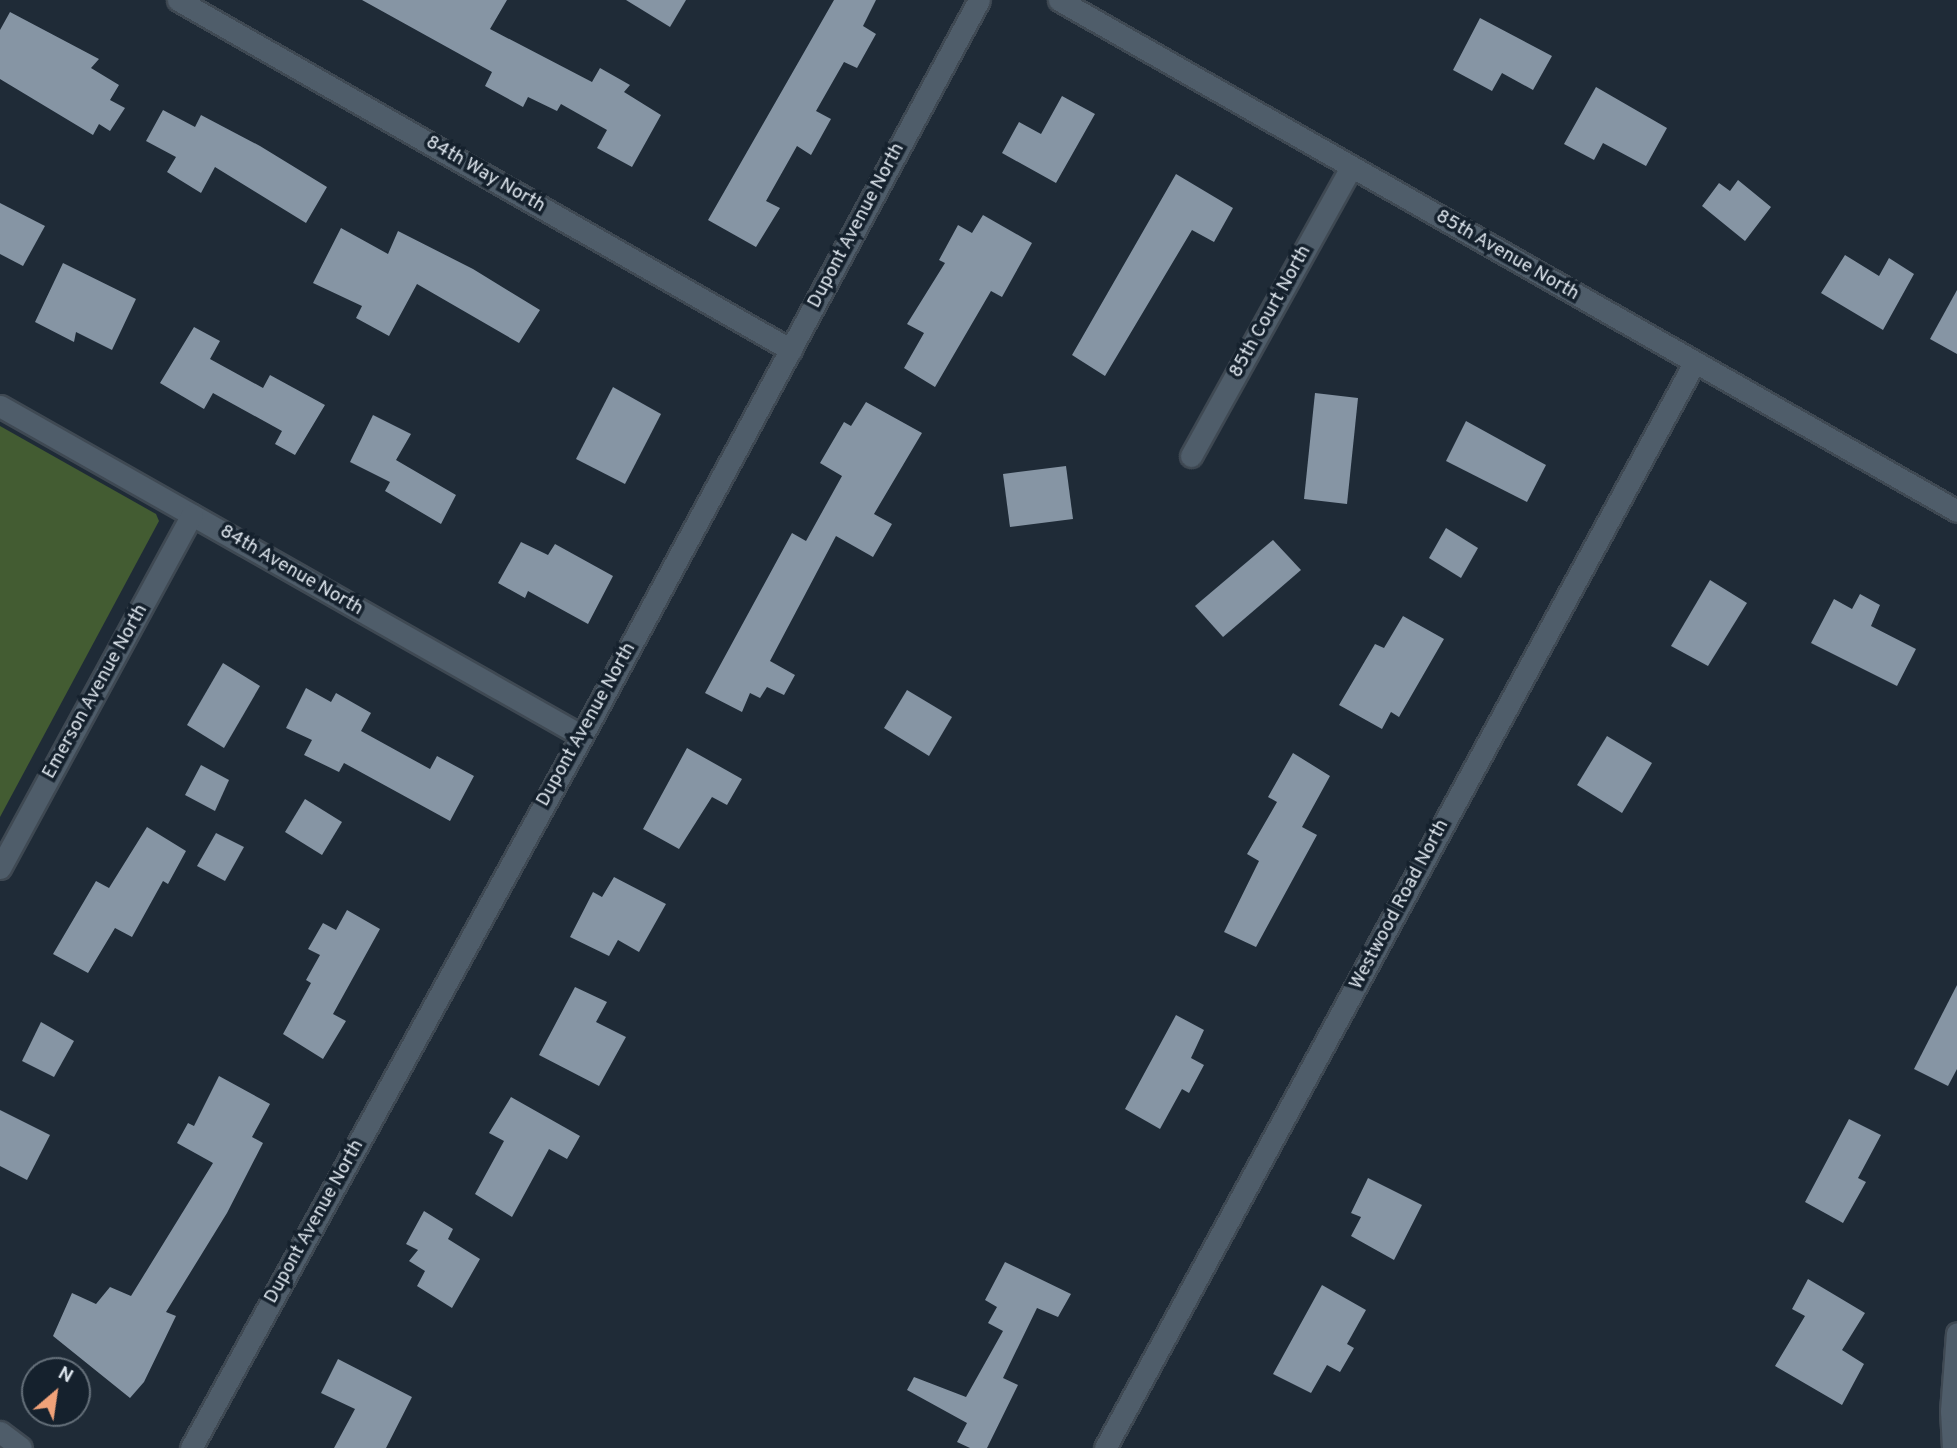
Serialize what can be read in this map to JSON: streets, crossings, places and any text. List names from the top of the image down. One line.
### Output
{"streets":{"street":["84th Way North","Dupont Avenue North","85th Avenue North","85th Court North","84th Avenue North","Emerson Avenue North","Westwood Road North"]},"crossings":[["84th Way North","Dupont Avenue North"],["Dupont Avenue North","84th Avenue North"],["85th Avenue North","85th Court North"],["85th Avenue North","Westwood Road North"],["84th Avenue North","Emerson Avenue North"]],"north":"top right"}
